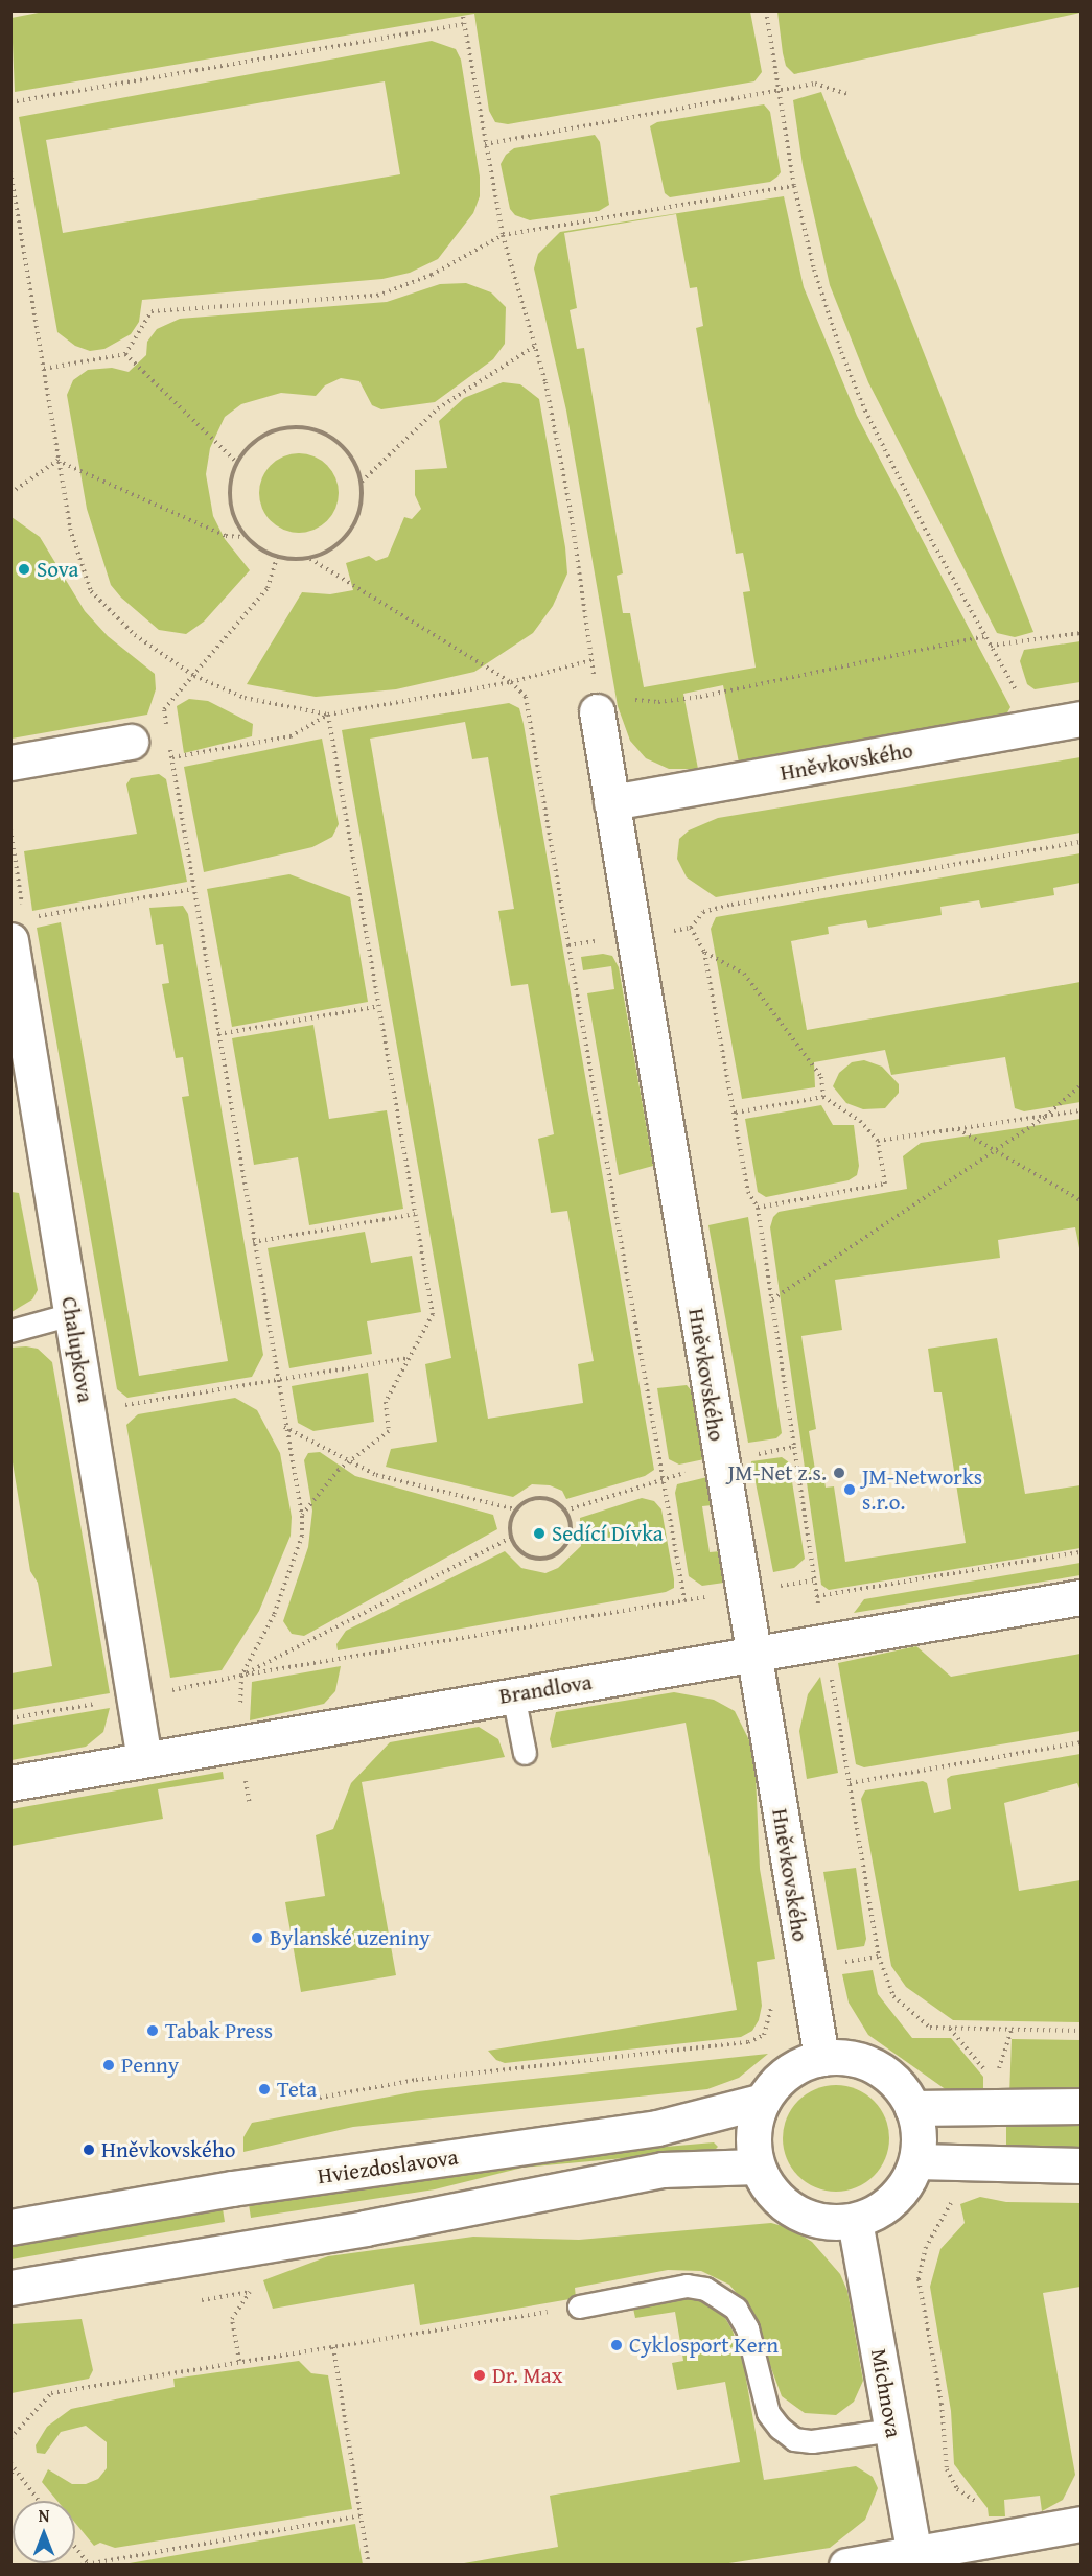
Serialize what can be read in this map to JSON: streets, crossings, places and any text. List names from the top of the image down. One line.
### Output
{"streets":{"street":["Hněvkovského","Chalupkova","Brandlova","Hviezdoslavova","Michnova"]},"crossings":[["Hněvkovského","Brandlova"],["Hněvkovského","Hviezdoslavova"],["Hněvkovského","Michnova"],["Chalupkova","Brandlova"],["Hviezdoslavova","Michnova"]],"places":["Sova","JM-Net z.s.","JM-Networks s.r.o.","Sedící Dívka","Bylanské uzeniny","Tabak Press","Penny","Teta","Hněvkovského","Cyklosport Kern","Dr. Max"],"north":"top"}
